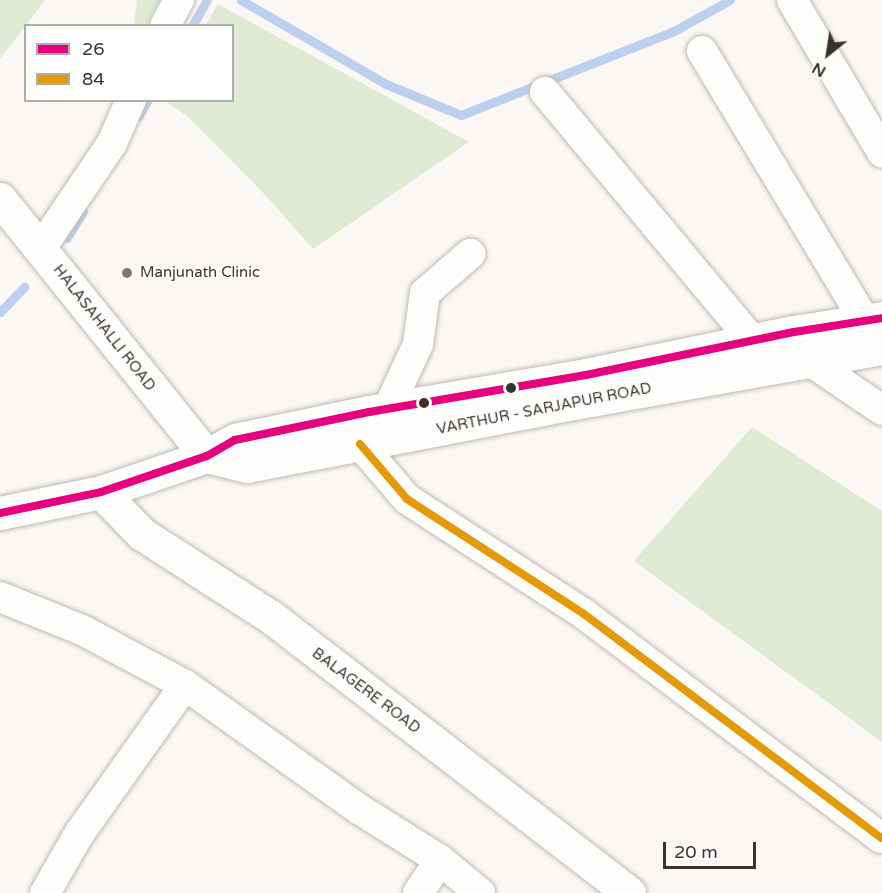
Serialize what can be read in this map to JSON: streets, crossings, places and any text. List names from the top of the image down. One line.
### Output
{"streets":{"main road":["HALASAHALLI ROAD","VARTHUR - SARJAPUR ROAD","BALAGERE ROAD"]},"crossings":[["HALASAHALLI ROAD","VARTHUR - SARJAPUR ROAD"],["VARTHUR - SARJAPUR ROAD","BALAGERE ROAD"]],"places":["Manjunath Clinic"],"lines":["transit line 26","transit line 84"],"legend":["26","84"],"scale_bar":"20 m","north":"bottom left"}
